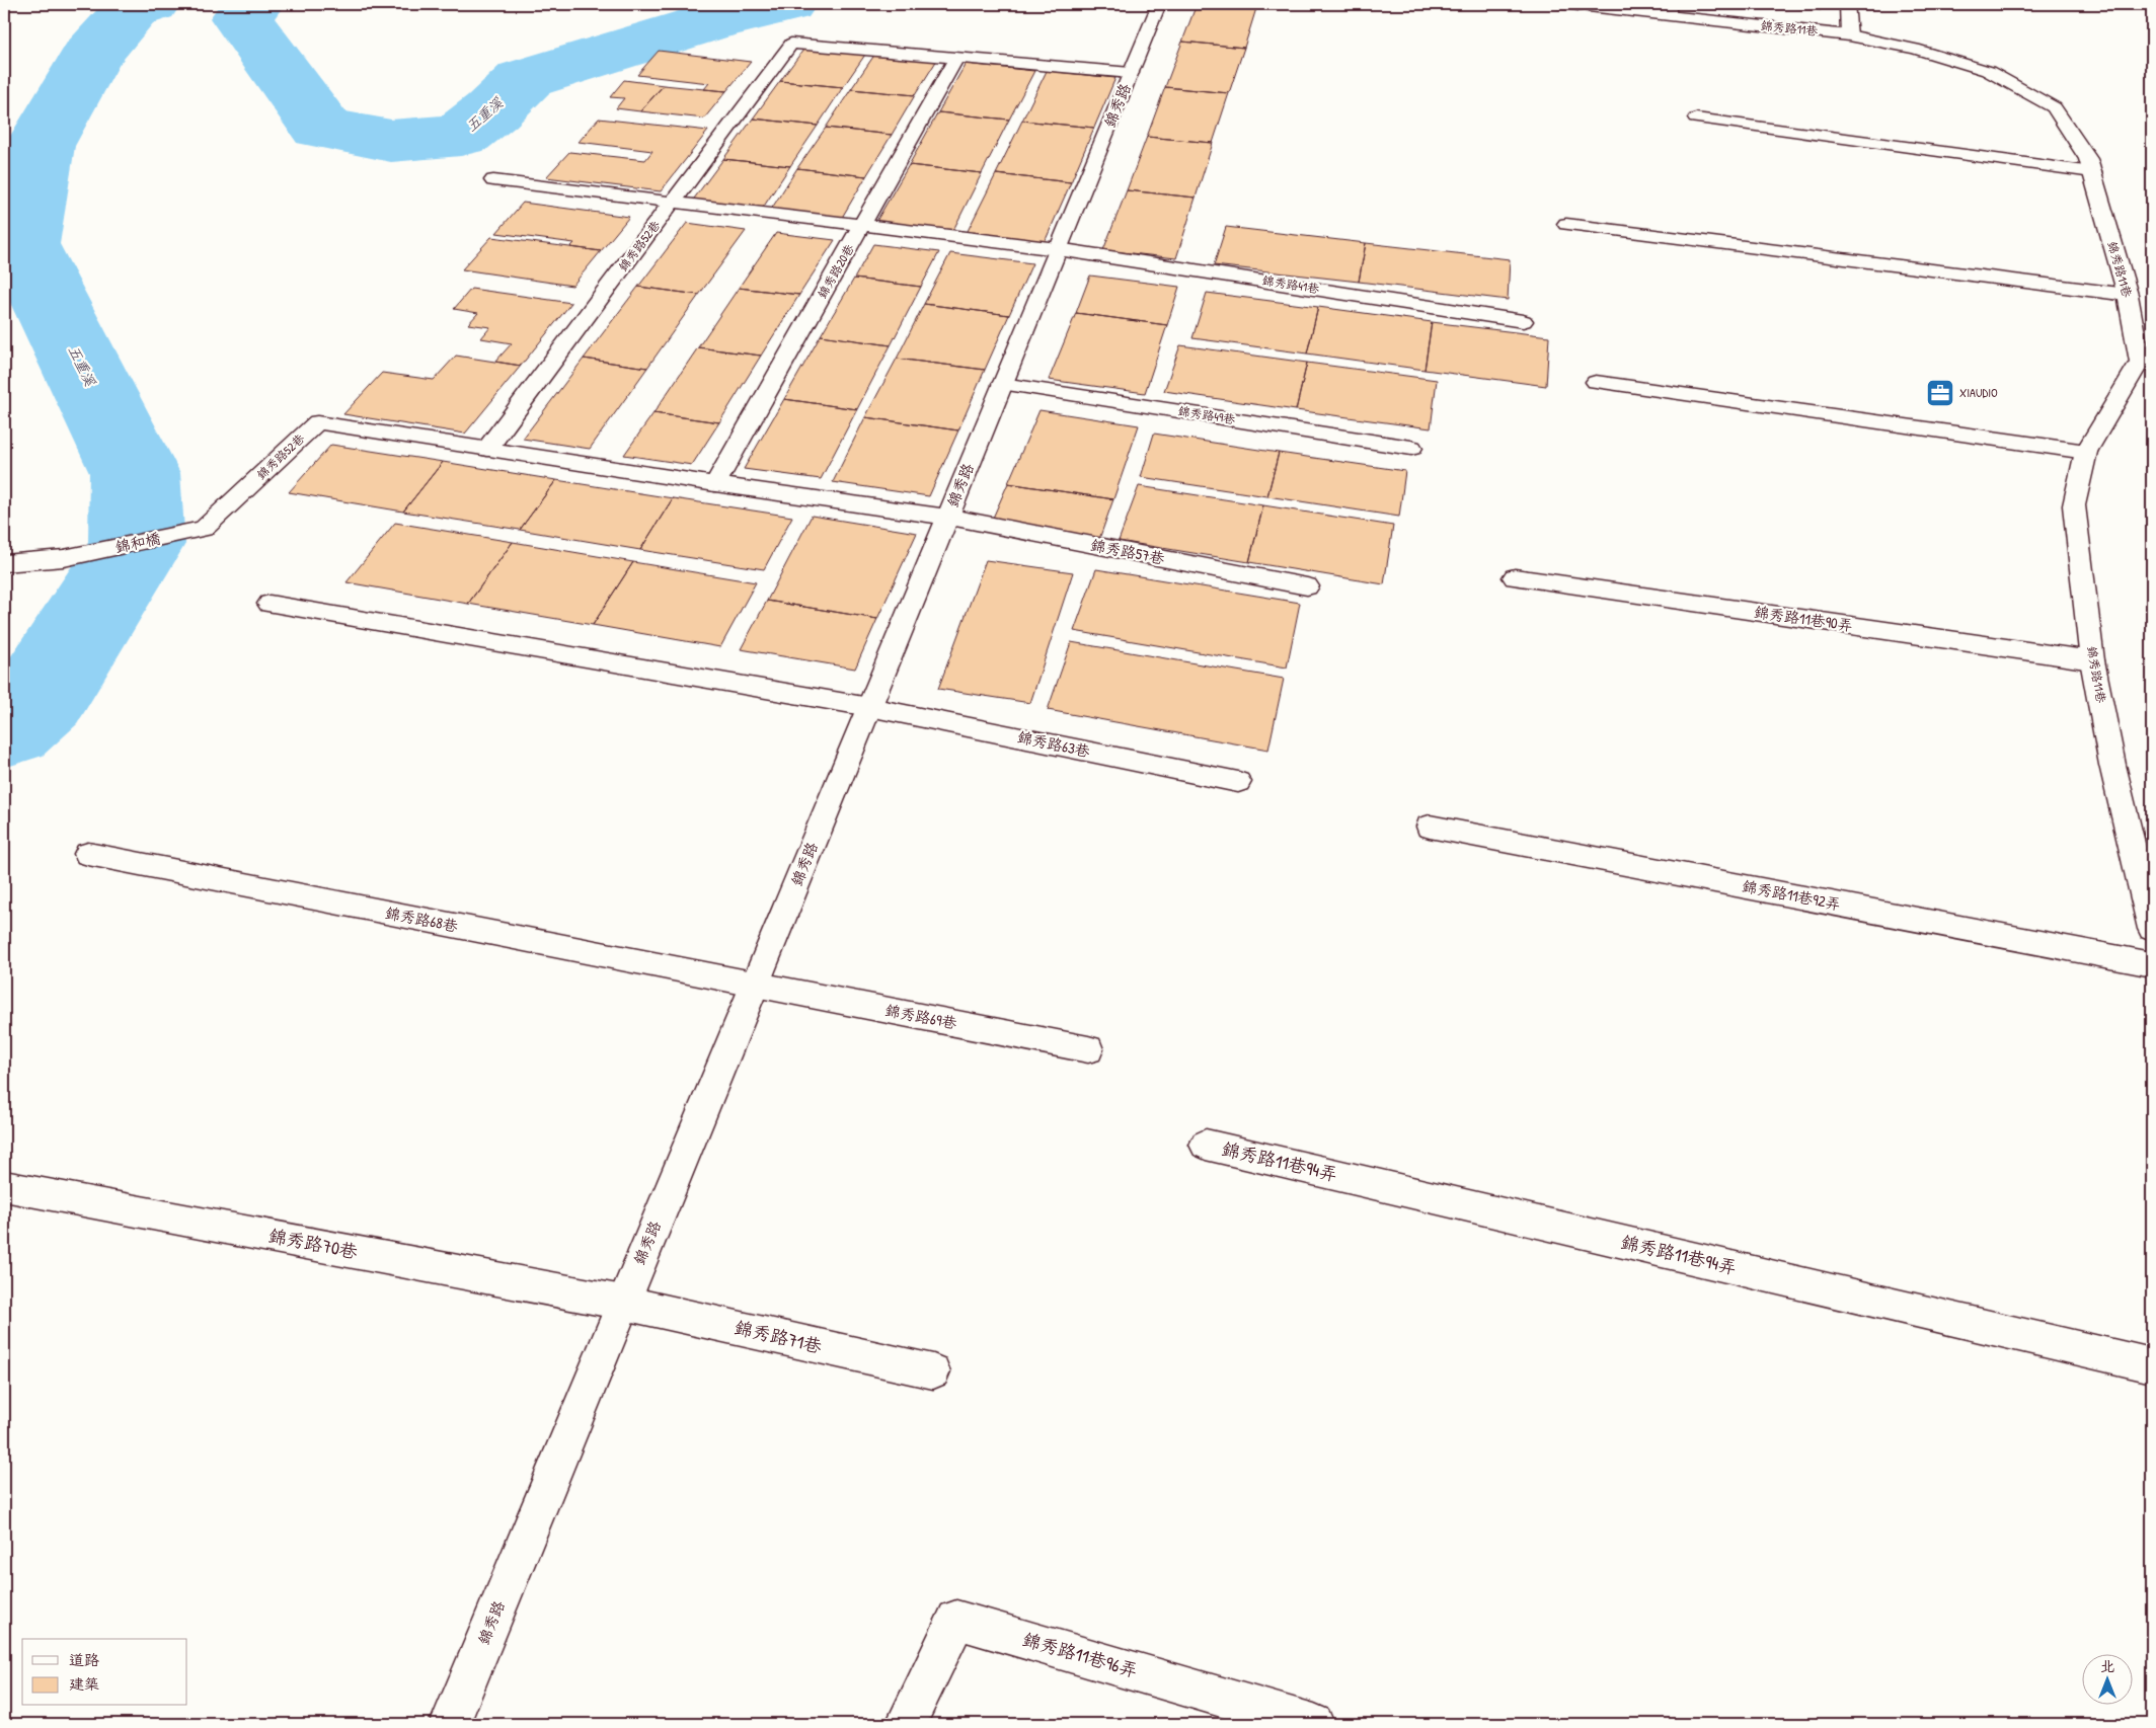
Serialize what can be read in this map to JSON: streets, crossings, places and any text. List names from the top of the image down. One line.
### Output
{"streets":{"street":["錦秀路11巷","錦秀路","錦秀路52巷","錦秀路20巷","錦秀路41巷","錦秀路49巷","錦和橋","錦秀路57巷","錦秀路11巷90弄","錦秀路63巷","錦秀路11巷92弄","錦秀路68巷","錦秀路69巷","錦秀路11巷94弄","錦秀路70巷","錦秀路71巷","錦秀路11巷96弄"]},"crossings":[["錦秀路11巷","錦秀路11巷90弄"],["錦秀路","錦秀路52巷"],["錦秀路","錦秀路41巷"],["錦秀路","錦秀路49巷"],["錦秀路","錦秀路57巷"],["錦秀路","錦秀路63巷"],["錦秀路","錦秀路68巷"],["錦秀路","錦秀路69巷"],["錦秀路","錦秀路70巷"],["錦秀路","錦秀路71巷"],["錦秀路52巷","錦秀路20巷"],["錦秀路52巷","錦秀路41巷"],["錦秀路52巷","錦和橋"],["錦秀路52巷","錦秀路57巷"],["錦秀路20巷","錦秀路41巷"],["錦秀路68巷","錦秀路69巷"],["錦秀路70巷","錦秀路71巷"]],"water":["五重溪"],"places":{"office":["XIAUDIO"]},"legend":["道路","建築"],"north":"top"}
